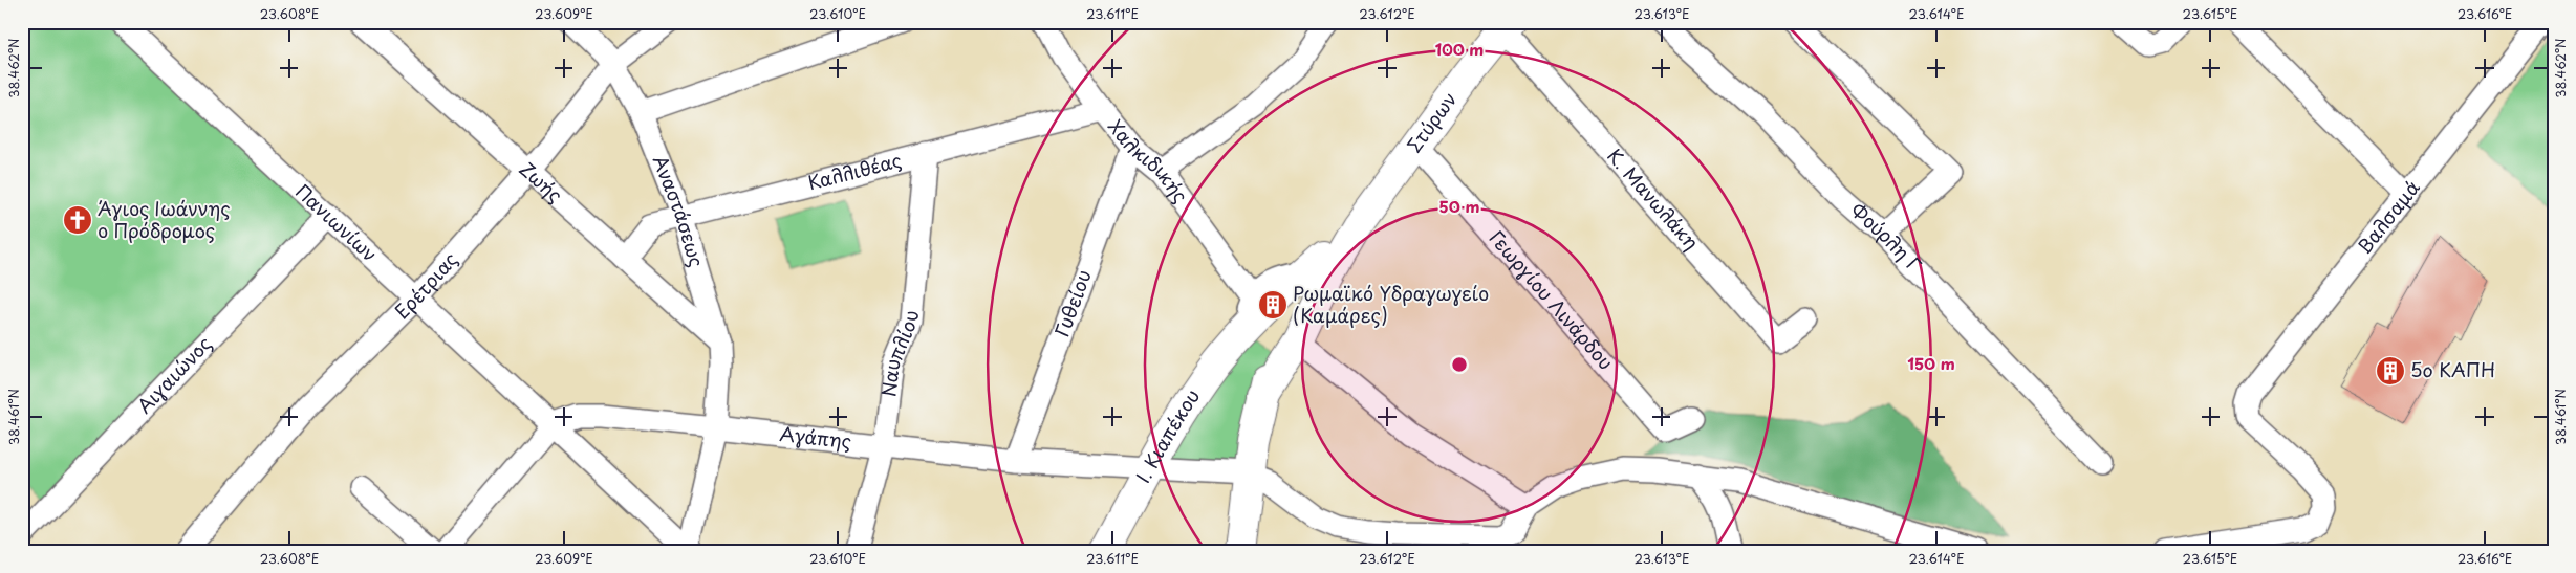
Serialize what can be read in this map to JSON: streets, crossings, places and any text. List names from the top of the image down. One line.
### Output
{"streets":{"main road":["Στύρων","Ι. Κιαπέκου"],"street":["Χαλκιδικής","Καλλιθέας","Ζωής","Κ. Μανωλάκη","Αναστάσεως","Βαλσαμά","Πανιωνίων","Φούρλη Γ","Ερέτριας","Γεωργίου Λινάρδου","Γυθείου","Ναυπλίου","Αιγαιώνος","Αγάπης"]},"crossings":[["Στύρων","Κ. Μανωλάκη"],["Στύρων","Γεωργίου Λινάρδου"],["Στύρων","Αγάπης"],["Στύρων","Ι. Κιαπέκου"],["Χαλκιδικής","Καλλιθέας"],["Χαλκιδικής","Γυθείου"],["Χαλκιδικής","Ι. Κιαπέκου"],["Καλλιθέας","Ζωής"],["Καλλιθέας","Αναστάσεως"],["Καλλιθέας","Ναυπλίου"],["Ζωής","Αναστάσεως"],["Ζωής","Ερέτριας"],["Αναστάσεως","Πανιωνίων"],["Αναστάσεως","Ερέτριας"],["Αναστάσεως","Αγάπης"],["Πανιωνίων","Ερέτριας"],["Πανιωνίων","Αιγαιώνος"],["Πανιωνίων","Αγάπης"],["Γυθείου","Αγάπης"],["Ναυπλίου","Αγάπης"],["Αγάπης","Ι. Κιαπέκου"]],"places":{"church":["Άγιος Ιωάννης ο Πρόδρομος"],"building":["Ρωμαϊκό Υδραγωγείο (Καμάρες)","5ο ΚΑΠΗ"]},"coordinates":["23.608°E","23.609°E","23.610°E","23.611°E","23.612°E","23.613°E","23.614°E","23.615°E","23.616°E","38.462°N","38.461°N"],"rings":["100 m","50 m","150 m"]}
